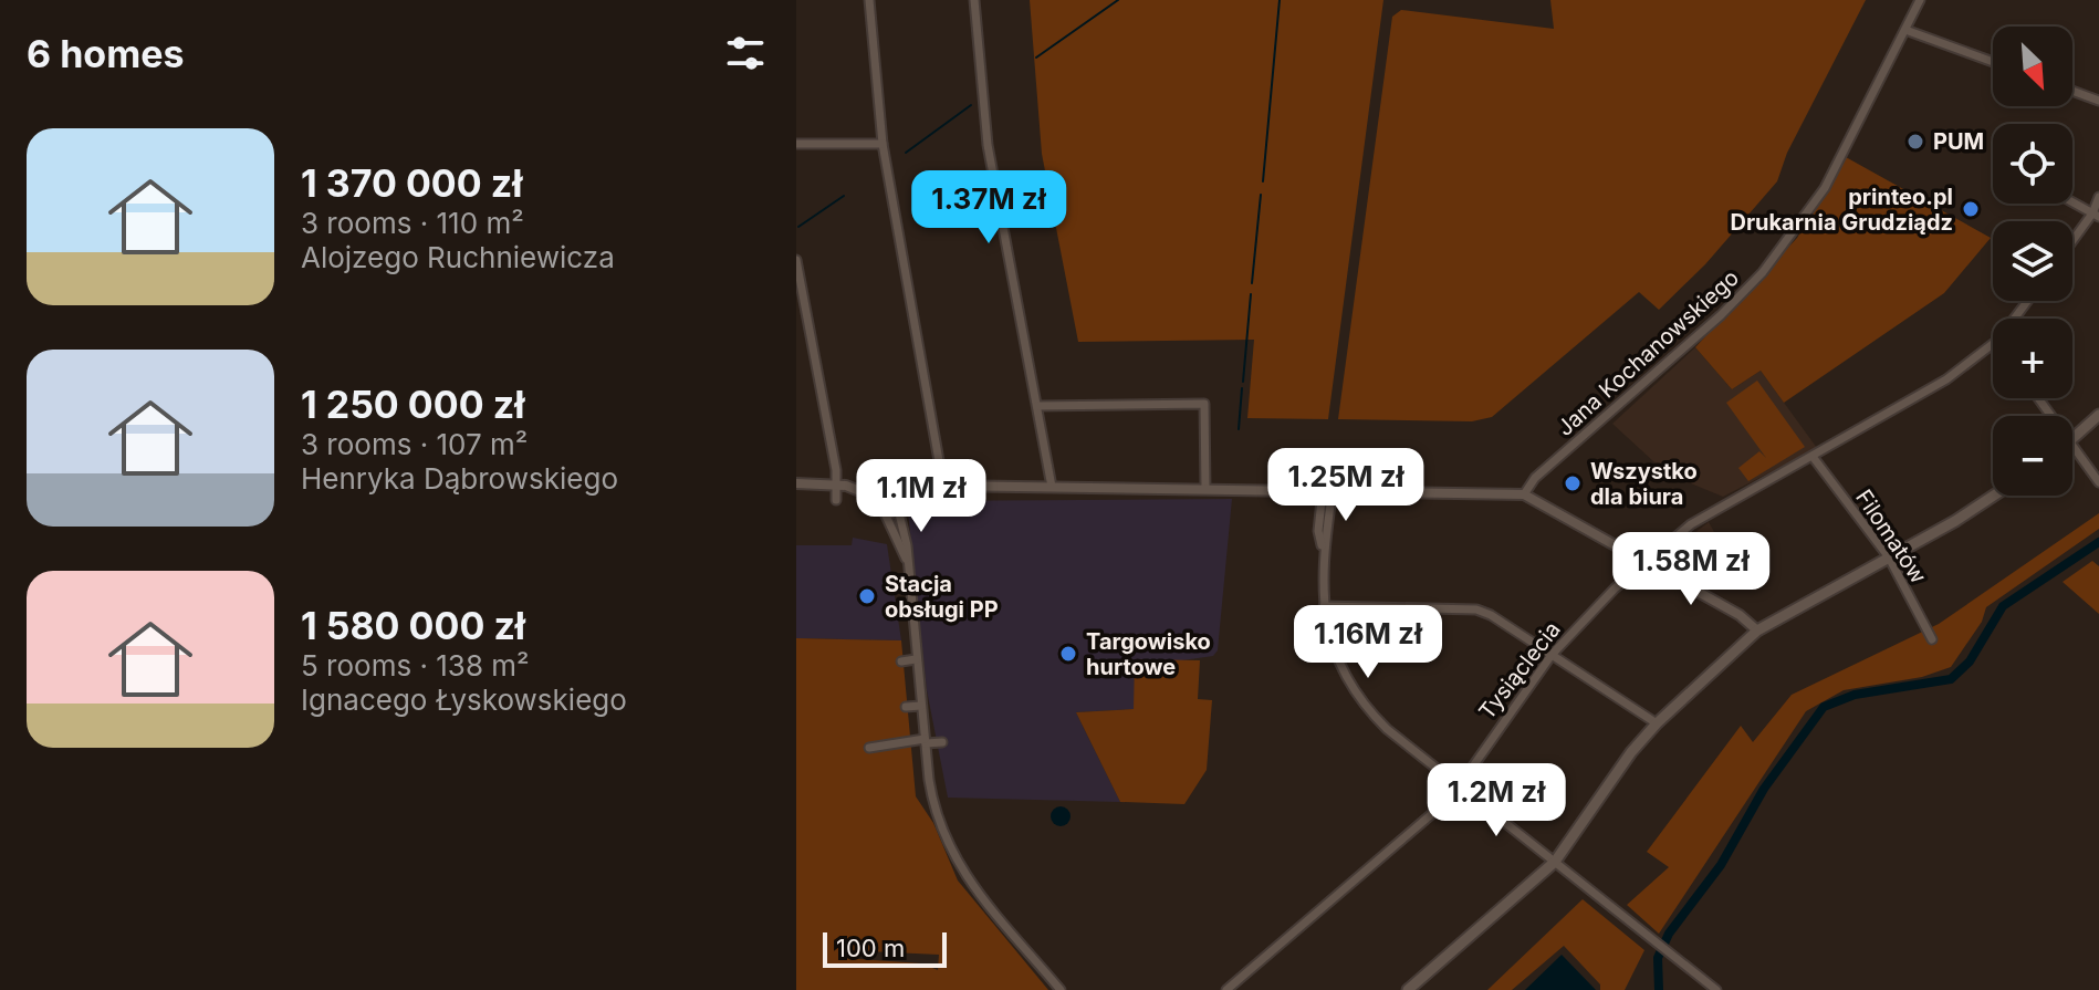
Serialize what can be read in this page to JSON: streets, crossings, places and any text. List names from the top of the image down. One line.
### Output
{"streets":{"street":["Jana Kochanowskiego","Filomatów","Tysiąclecia"]},"crossings":[["Filomatów","Tysiąclecia"]],"places":["PUM","printeo.pl Drukarnia Grudziądz","Wszystko dla biura","Stacja obsługi PP","Targowisko hurtowe"],"scale_bar":"100 m","north":"bottom right","page":{"heading":"6 homes","map_buttons":["+","−"],"list":[{"name":"1 370 000 zł","note":"3 rooms · 110 m² · Alojzego Ruchniewicza"},{"name":"1 250 000 zł","note":"3 rooms · 107 m² · Henryka Dąbrowskiego"},{"name":"1 580 000 zł","note":"5 rooms · 138 m² · Ignacego Łyskowskiego"}],"price":["1.37M zł","1.25M zł","1.1M zł","1.58M zł","1.16M zł","1.2M zł"],"scale":"100 m"}}
